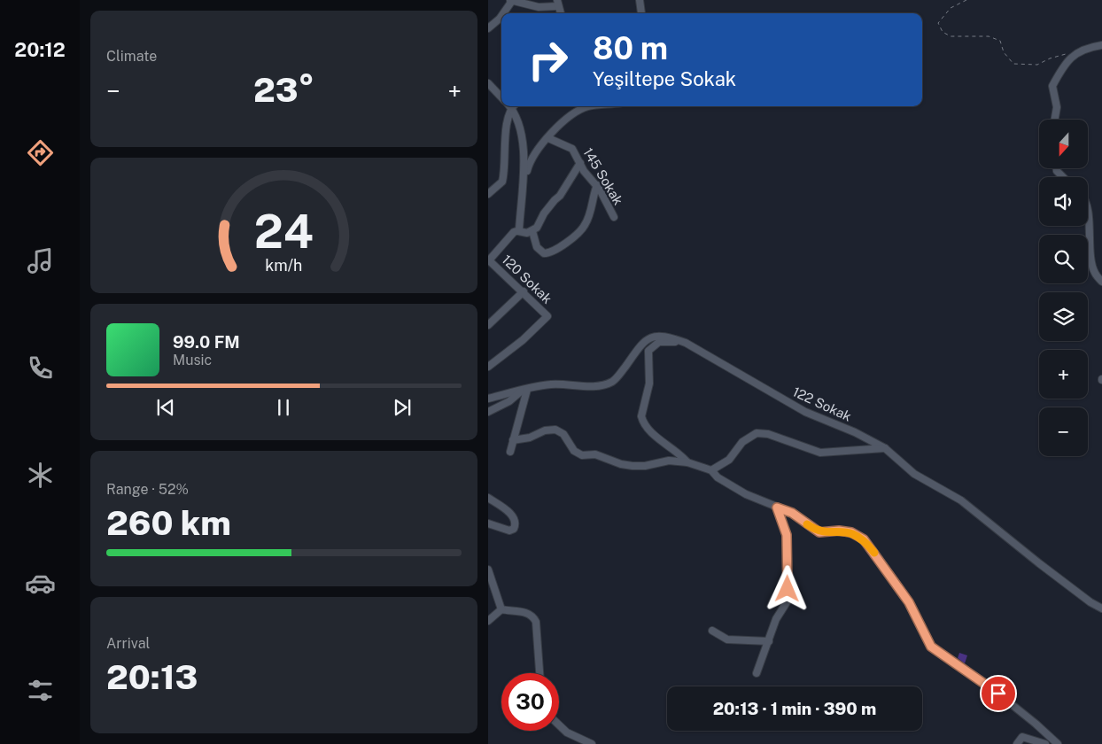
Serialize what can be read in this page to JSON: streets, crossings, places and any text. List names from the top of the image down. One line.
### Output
{"streets":{"street":["145 Sokak","120 Sokak","122 Sokak"]},"north":"bottom","page":{"tabs":"20:12","tile":["Climate",["Range · 52%","260 km"],["Arrival","20:13"]],"turn":["80 m","Yeşiltepe Sokak"],"heat":["−","23°","+"],"map_buttons":["+","−"],"song":["99.0 FM","Music"],"limit":"30","trip":"20:13 · 1 min · 390 m","gauge":["24","km/h"]}}
